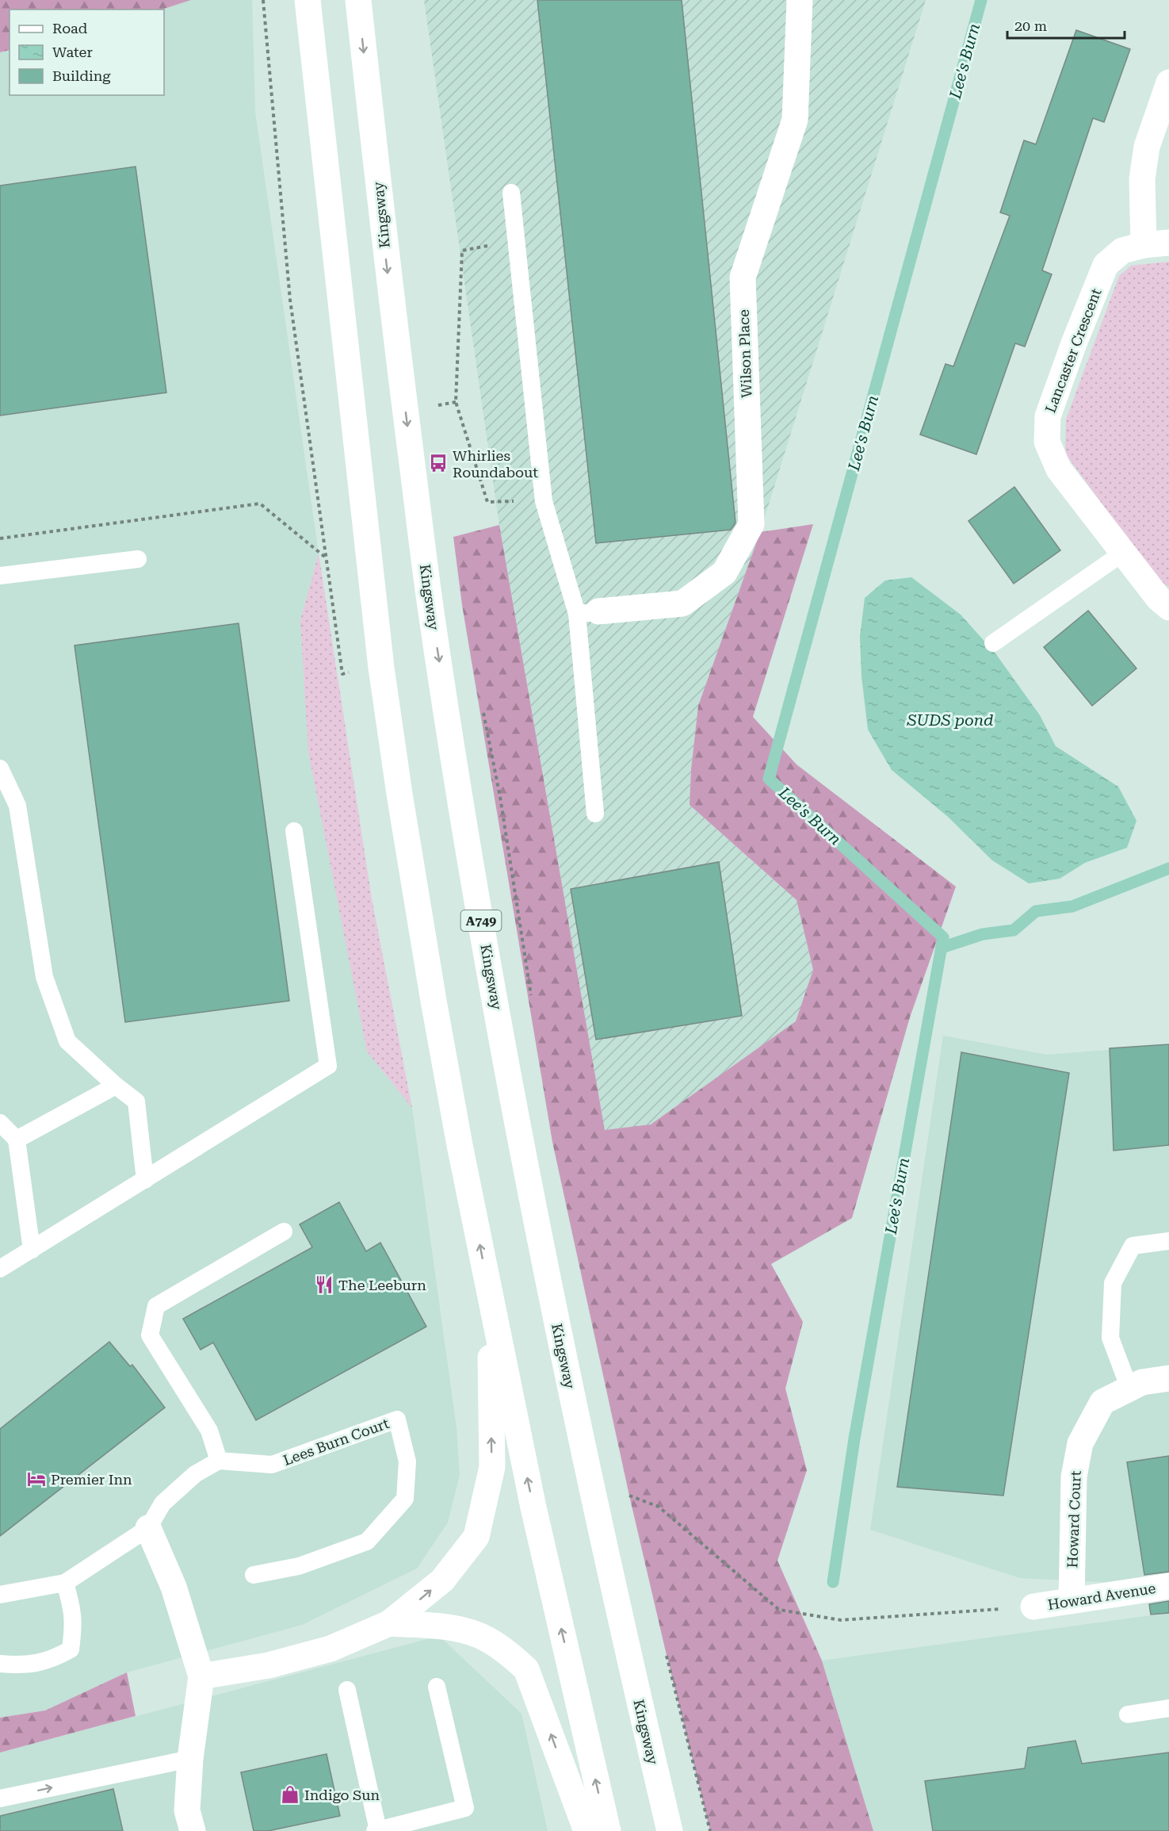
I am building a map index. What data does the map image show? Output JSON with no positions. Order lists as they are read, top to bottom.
{
  "streets": {
    "main road": [
      "Kingsway",
      "Lancaster Crescent",
      "Wilson Place",
      "A749",
      "Howard Court",
      "Howard Avenue"
    ],
    "lane": ["Lees Burn Court"]
  },
  "crossings": [
    ["Howard Court", "Howard Avenue"]
  ],
  "water": ["Lee's Burn", "SUDS pond"],
  "places": {
    "bus stop": ["Whirlies Roundabout"],
    "restaurant": ["The Leeburn"],
    "hotel": ["Premier Inn"],
    "shop": ["Indigo Sun"]
  },
  "legend": ["Road", "Water", "Building"],
  "scale_bar": "20 m"
}
